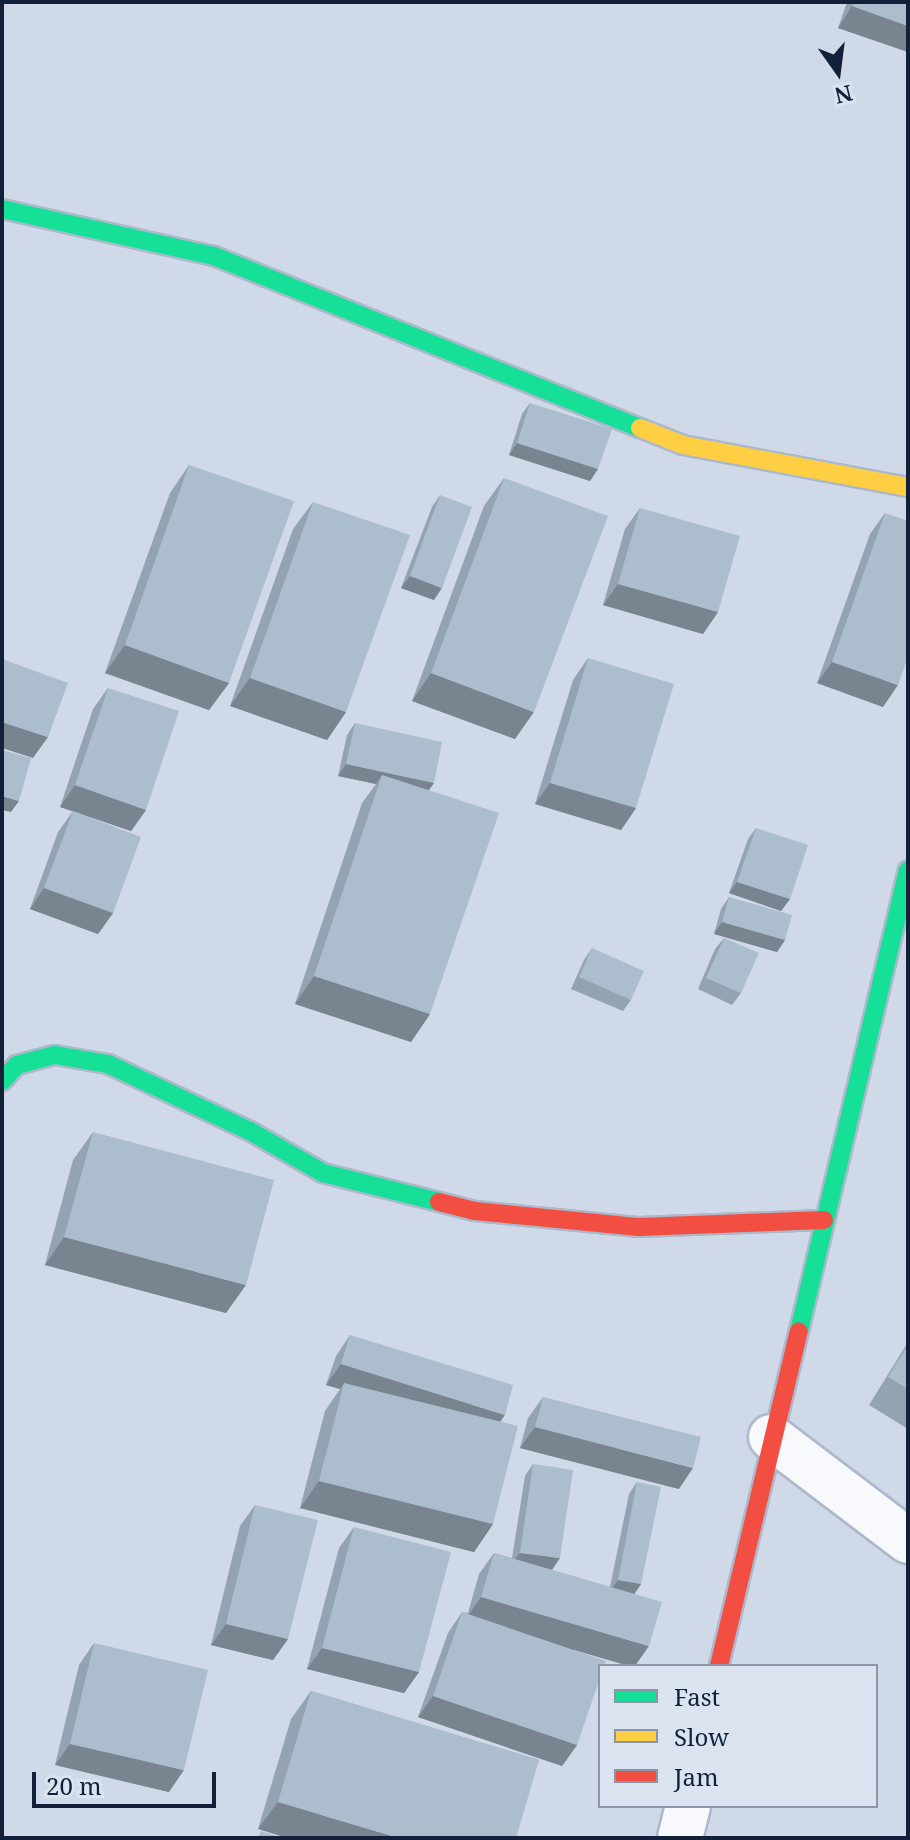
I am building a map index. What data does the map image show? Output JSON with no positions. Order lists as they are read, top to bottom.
{
  "legend": ["Fast", "Slow", "Jam"],
  "scale_bar": "20 m",
  "north": "bottom"
}
